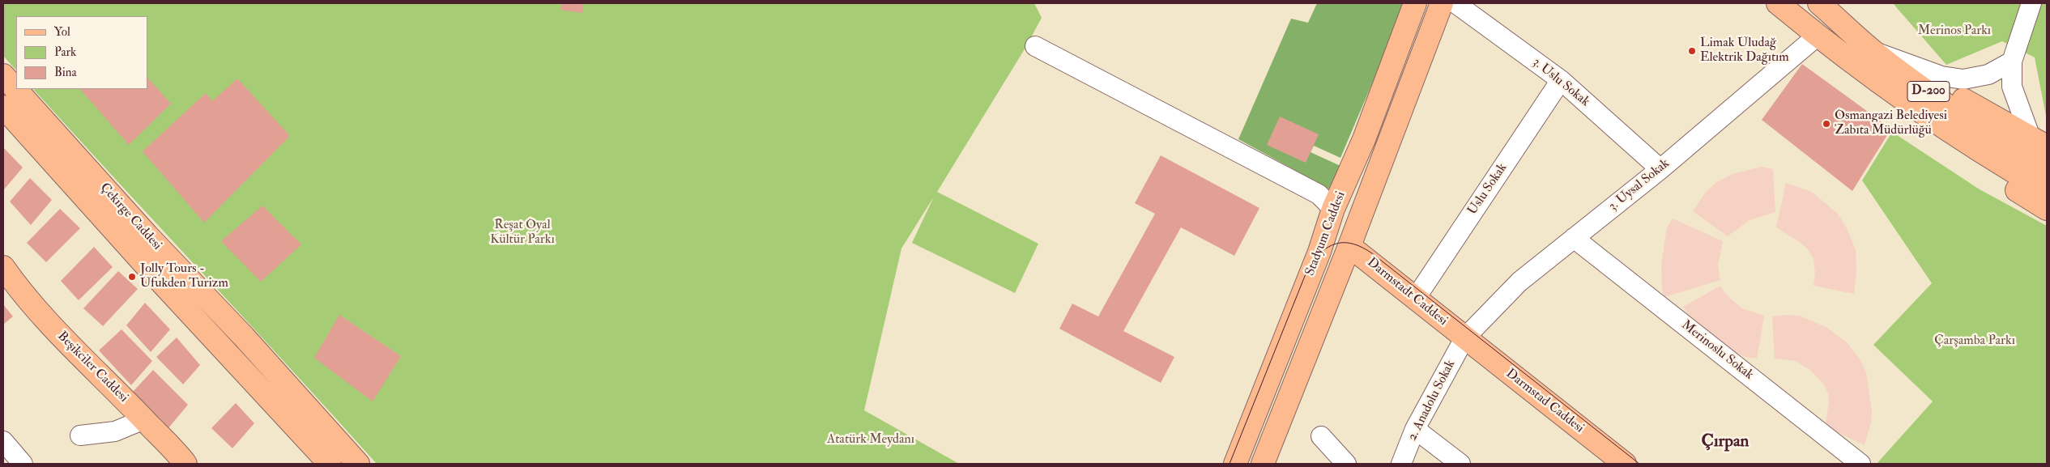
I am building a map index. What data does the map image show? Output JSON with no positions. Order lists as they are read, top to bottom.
{
  "streets": {
    "main road": [
      "D-200",
      "Çekirge Caddesi",
      "Stadyum Caddesi",
      "Darmstadt Caddesi",
      "Beşikciler Caddesi",
      "Darmstad Caddesi"
    ],
    "street": [
      "3. Uslu Sokak",
      "3. Uysal Sokak",
      "Uslu Sokak",
      "Merinoslu Sokak",
      "2. Anadolu Sokak"
    ]
  },
  "crossings": [
    ["3. Uslu Sokak", "3. Uysal Sokak"],
    ["3. Uslu Sokak", "Uslu Sokak"],
    ["D-200", "3. Uysal Sokak"],
    ["3. Uysal Sokak", "Darmstadt Caddesi"],
    ["3. Uysal Sokak", "Merinoslu Sokak"],
    ["3. Uysal Sokak", "2. Anadolu Sokak"],
    ["3. Uysal Sokak", "Darmstad Caddesi"],
    ["Uslu Sokak", "Darmstadt Caddesi"],
    ["Darmstadt Caddesi", "2. Anadolu Sokak"],
    ["Darmstadt Caddesi", "Darmstad Caddesi"],
    ["2. Anadolu Sokak", "Darmstad Caddesi"]
  ],
  "districts": ["Çırpan"],
  "parks": [
    "Merinos Parkı",
    "Reşat Oyal Kültür Parkı",
    "Çarşamba Parkı",
    "Atatürk Meydanı"
  ],
  "places": ["Limak Uludağ Elektrik Dağıtım", "Osmangazi Belediyesi Zabıta Müdürlüğü", "Jolly Tours - Ufukden Turizm"],
  "legend": ["Yol", "Park", "Bina"]
}
